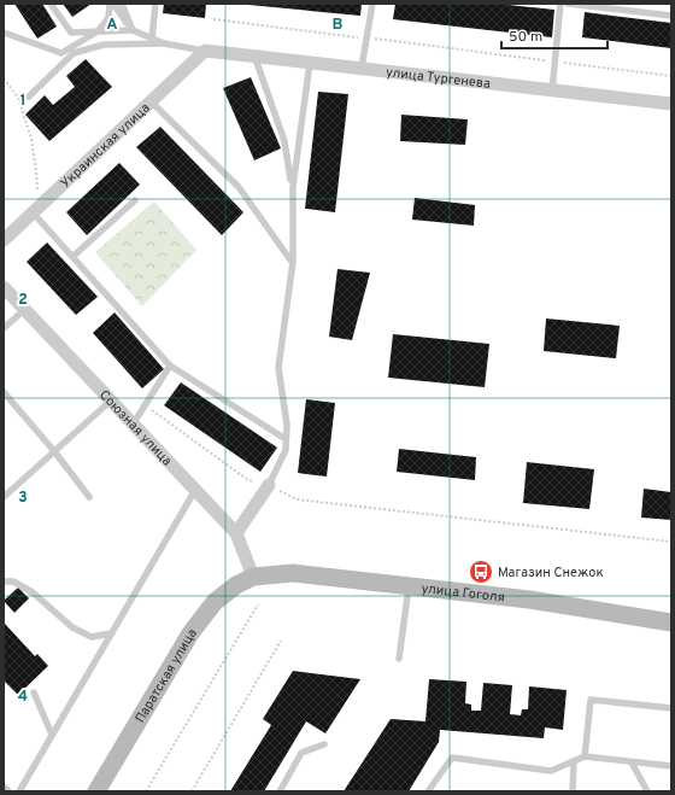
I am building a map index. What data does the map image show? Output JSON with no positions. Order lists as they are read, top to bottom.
{
  "streets": {
    "main road": ["улица Гоголя", "Паратская улица"],
    "street": ["улица Тургенева", "Украинская улица", "Союзная улица"]
  },
  "crossings": [
    ["улица Тургенева", "Украинская улица"],
    ["Союзная улица", "улица Гоголя"],
    ["Союзная улица", "Паратская улица"],
    ["улица Гоголя", "Паратская улица"]
  ],
  "places": {
    "bus stop": ["Магазин Снежок"]
  },
  "scale_bar": "50 m",
  "grid": {
    "columns": ["A", "B"],
    "rows": [
      "1",
      "2",
      "3",
      "4"
    ]
  }
}
